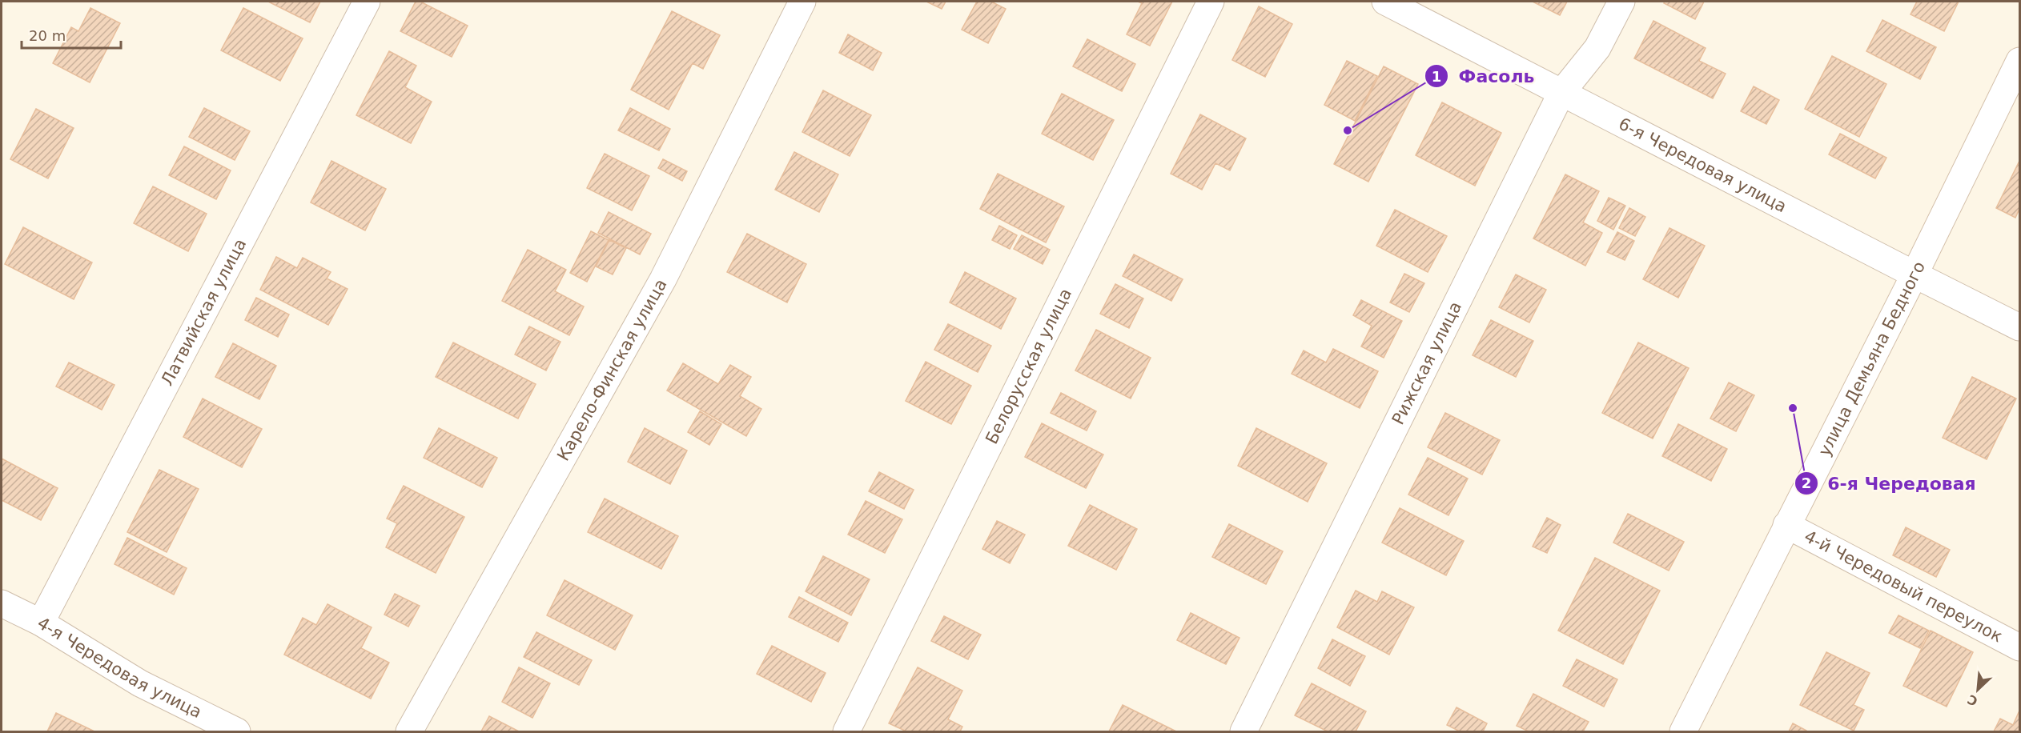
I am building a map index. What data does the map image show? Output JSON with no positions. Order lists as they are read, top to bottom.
{
  "streets": {
    "street": [
      "6-я Чередовая улица",
      "Латвийская улица",
      "улица Демьяна Бедного",
      "Рижская улица",
      "Белорусская улица",
      "Карело-Финская улица",
      "4-й Чередовый переулок",
      "4-я Чередовая улица"
    ]
  },
  "crossings": [
    ["6-я Чередовая улица", "улица Демьяна Бедного"],
    ["6-я Чередовая улица", "Рижская улица"],
    ["Латвийская улица", "4-я Чередовая улица"],
    ["улица Демьяна Бедного", "4-й Чередовый переулок"]
  ],
  "places": ["Фасоль", "6-я Чередовая"],
  "scale_bar": "20 m",
  "north": "bottom left"
}
